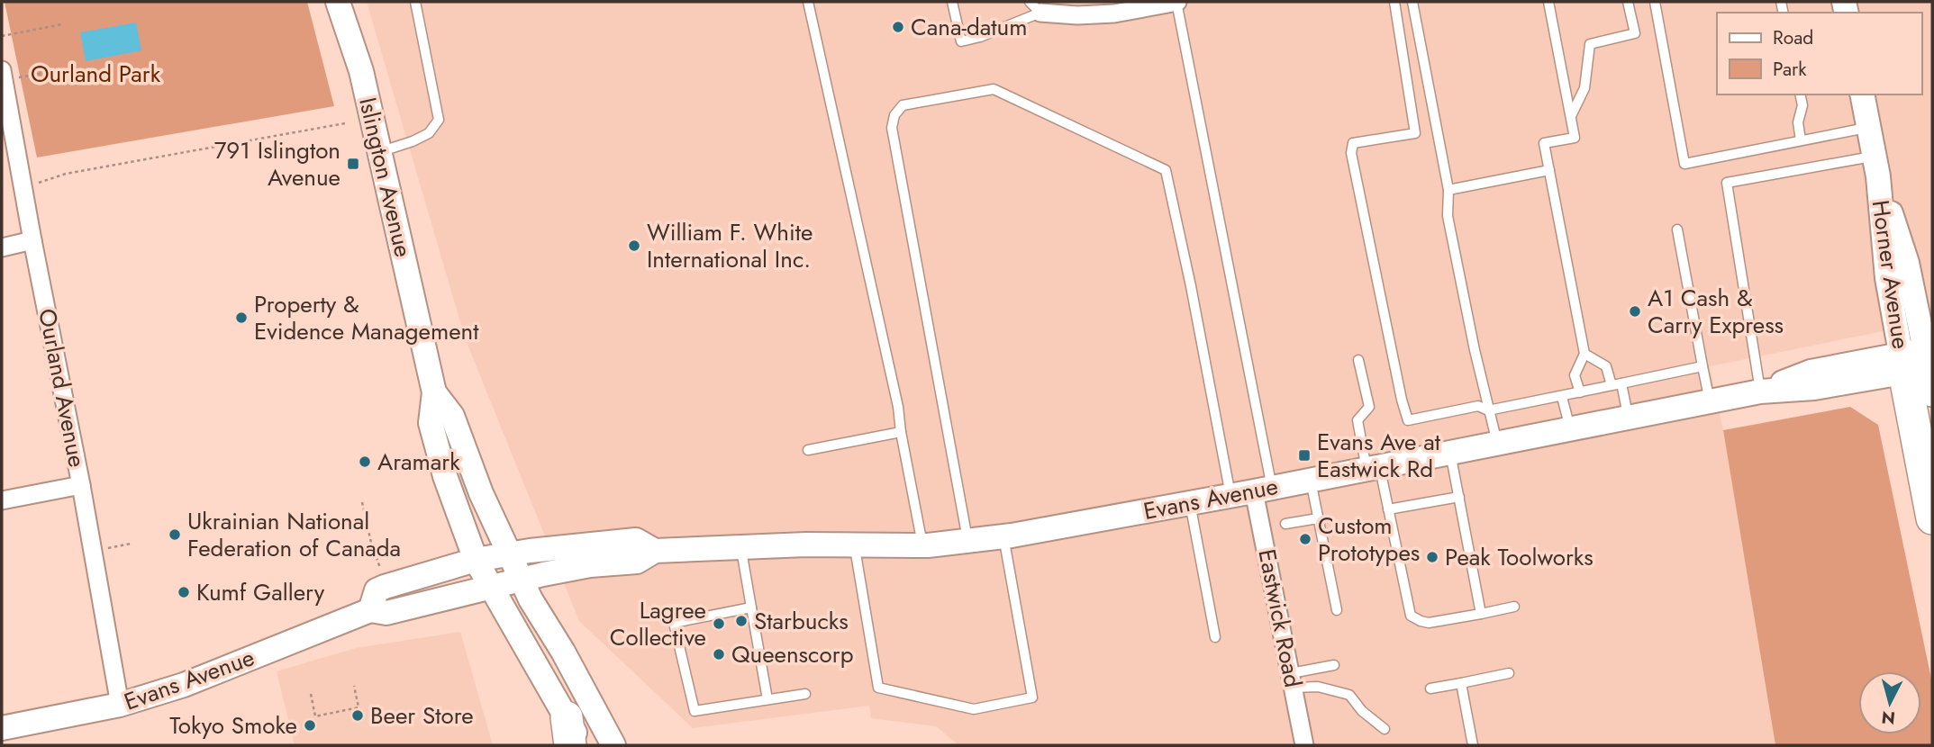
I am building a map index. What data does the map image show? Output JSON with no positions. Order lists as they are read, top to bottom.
{
  "streets": {
    "main road": ["Islington Avenue", "Horner Avenue", "Evans Avenue"],
    "street": ["Ourland Avenue", "Eastwick Road"]
  },
  "crossings": [
    ["Islington Avenue", "Evans Avenue"],
    ["Horner Avenue", "Evans Avenue"],
    ["Ourland Avenue", "Evans Avenue"],
    ["Evans Avenue", "Eastwick Road"]
  ],
  "parks": ["Ourland Park"],
  "places": {
    "other": [
      "Cana-datum",
      "William F. White International Inc.",
      "A1 Cash & Carry Express",
      "Property & Evidence Management",
      "Aramark",
      "Ukrainian National Federation of Canada",
      "Custom Prototypes",
      "Peak Toolworks",
      "Kumf Gallery",
      "Starbucks",
      "Lagree Collective",
      "Queenscorp",
      "Beer Store",
      "Tokyo Smoke"
    ],
    "transit": ["791 Islington Avenue", "Evans Ave at Eastwick Rd"]
  },
  "legend": ["Road", "Park"],
  "north": "bottom"
}
